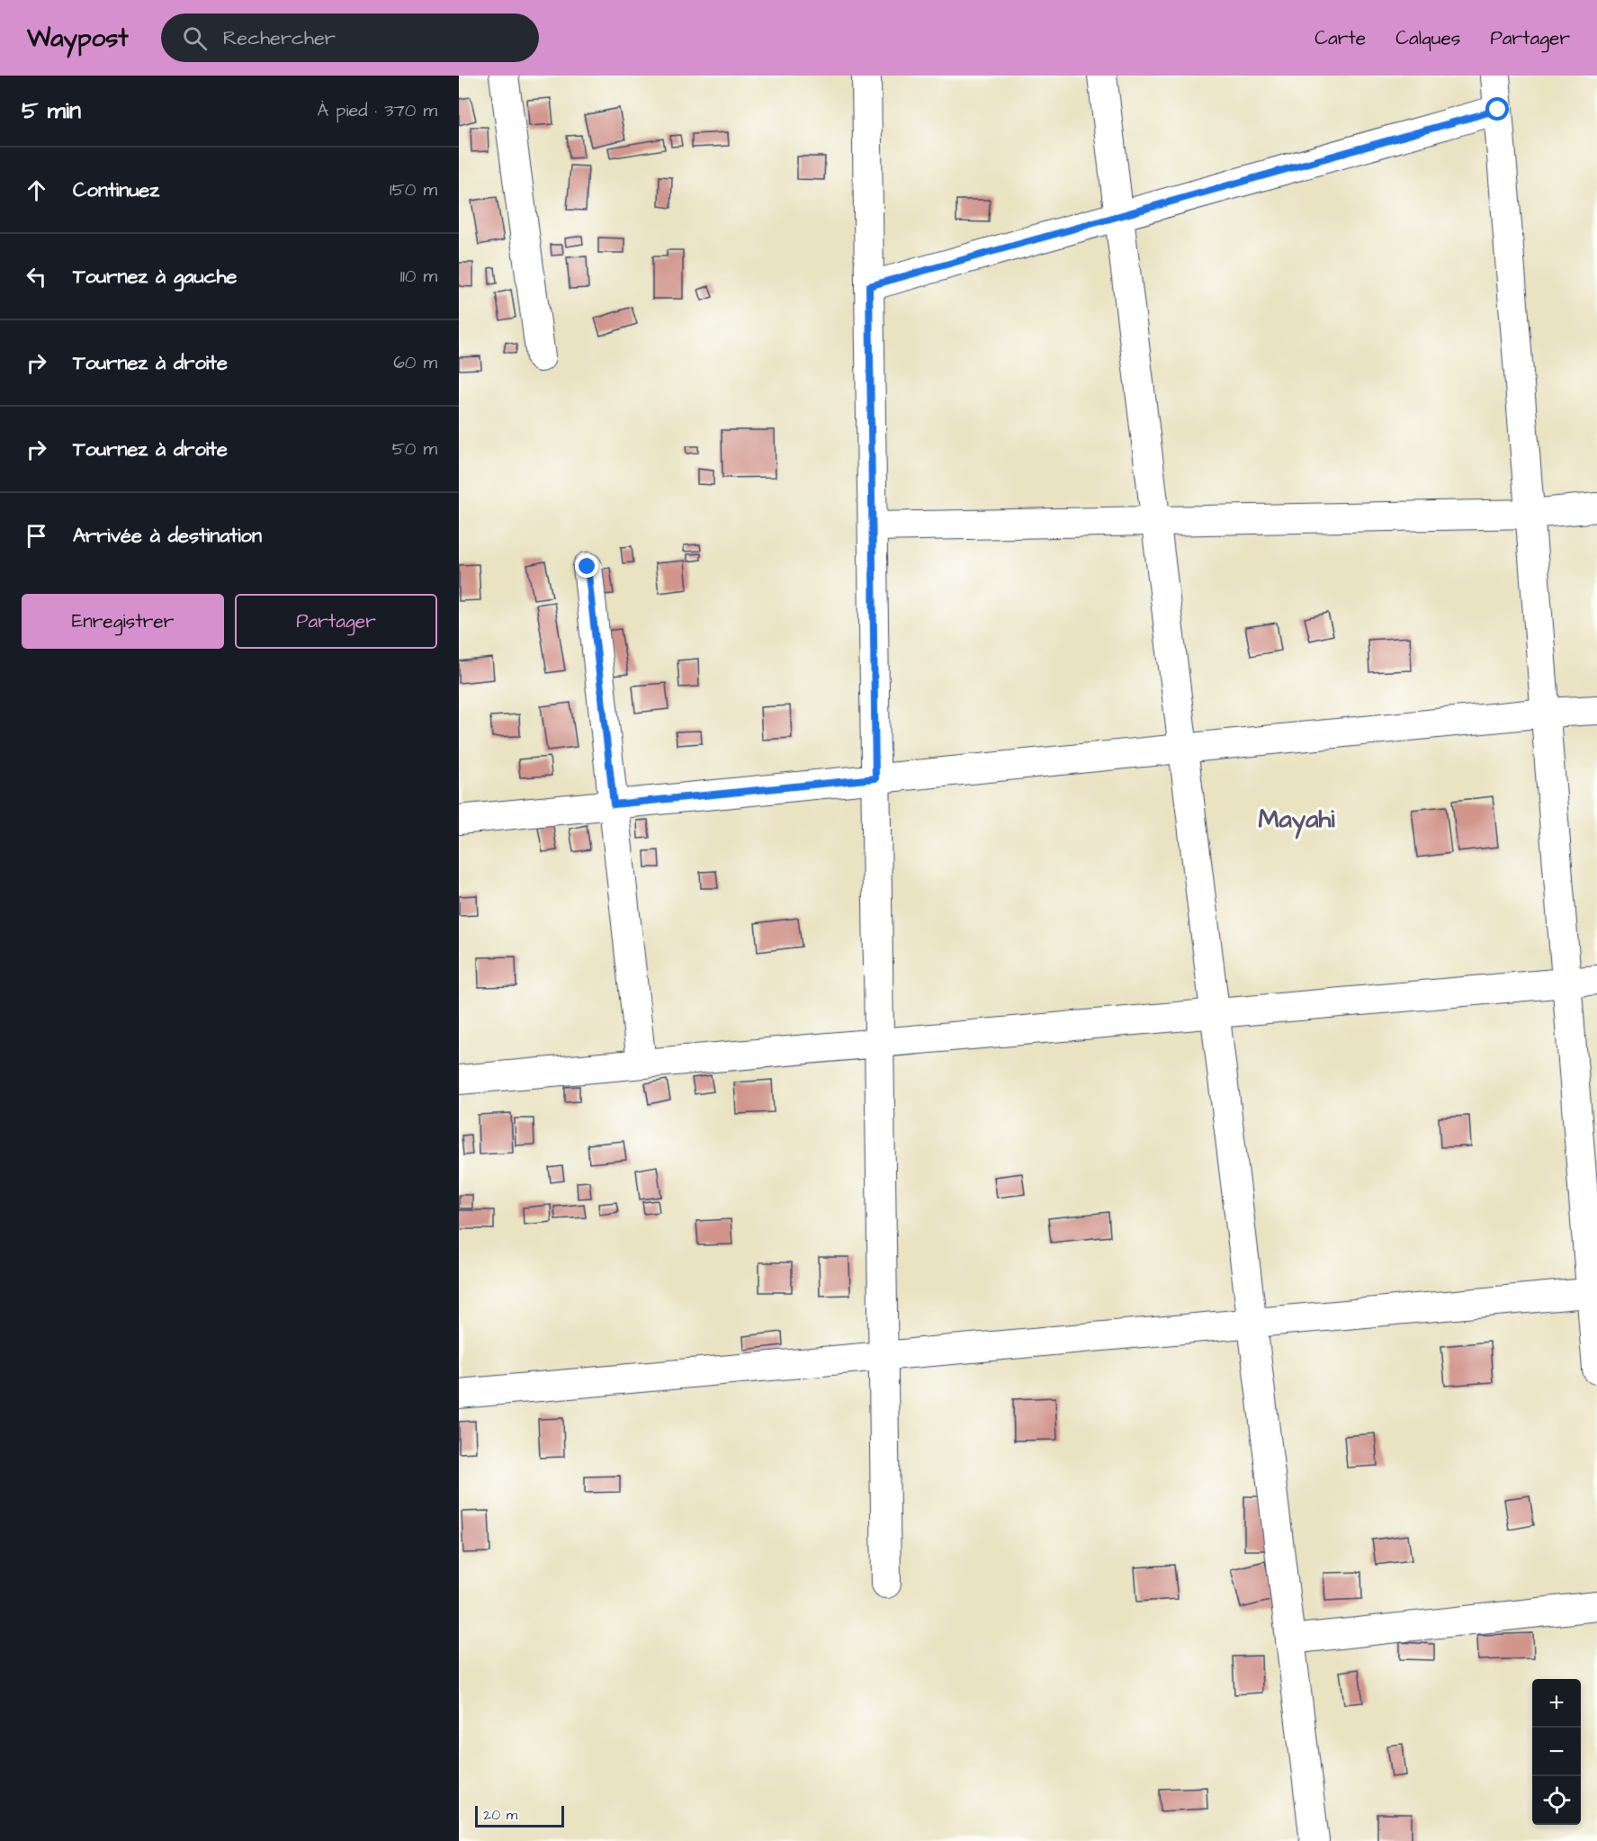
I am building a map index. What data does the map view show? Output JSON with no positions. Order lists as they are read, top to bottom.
{
  "districts": ["Mayahi"],
  "scale_bar": "20 m",
  "page": {
    "header": "Waypost",
    "search": "Rechercher",
    "nav": ["Carte", "Calques", "Partager"],
    "heading": ["5 min", "À pied · 370 m"],
    "list": [
      ["Continuez", "150 m"],
      ["Tournez à gauche", "110 m"],
      ["Tournez à droite", "60 m"],
      ["Tournez à droite", "50 m"],
      "Arrivée à destination"
    ],
    "buttons": ["Enregistrer", "Partager"],
    "map_buttons": ["+", "−"],
    "scale": "20 m"
  }
}
